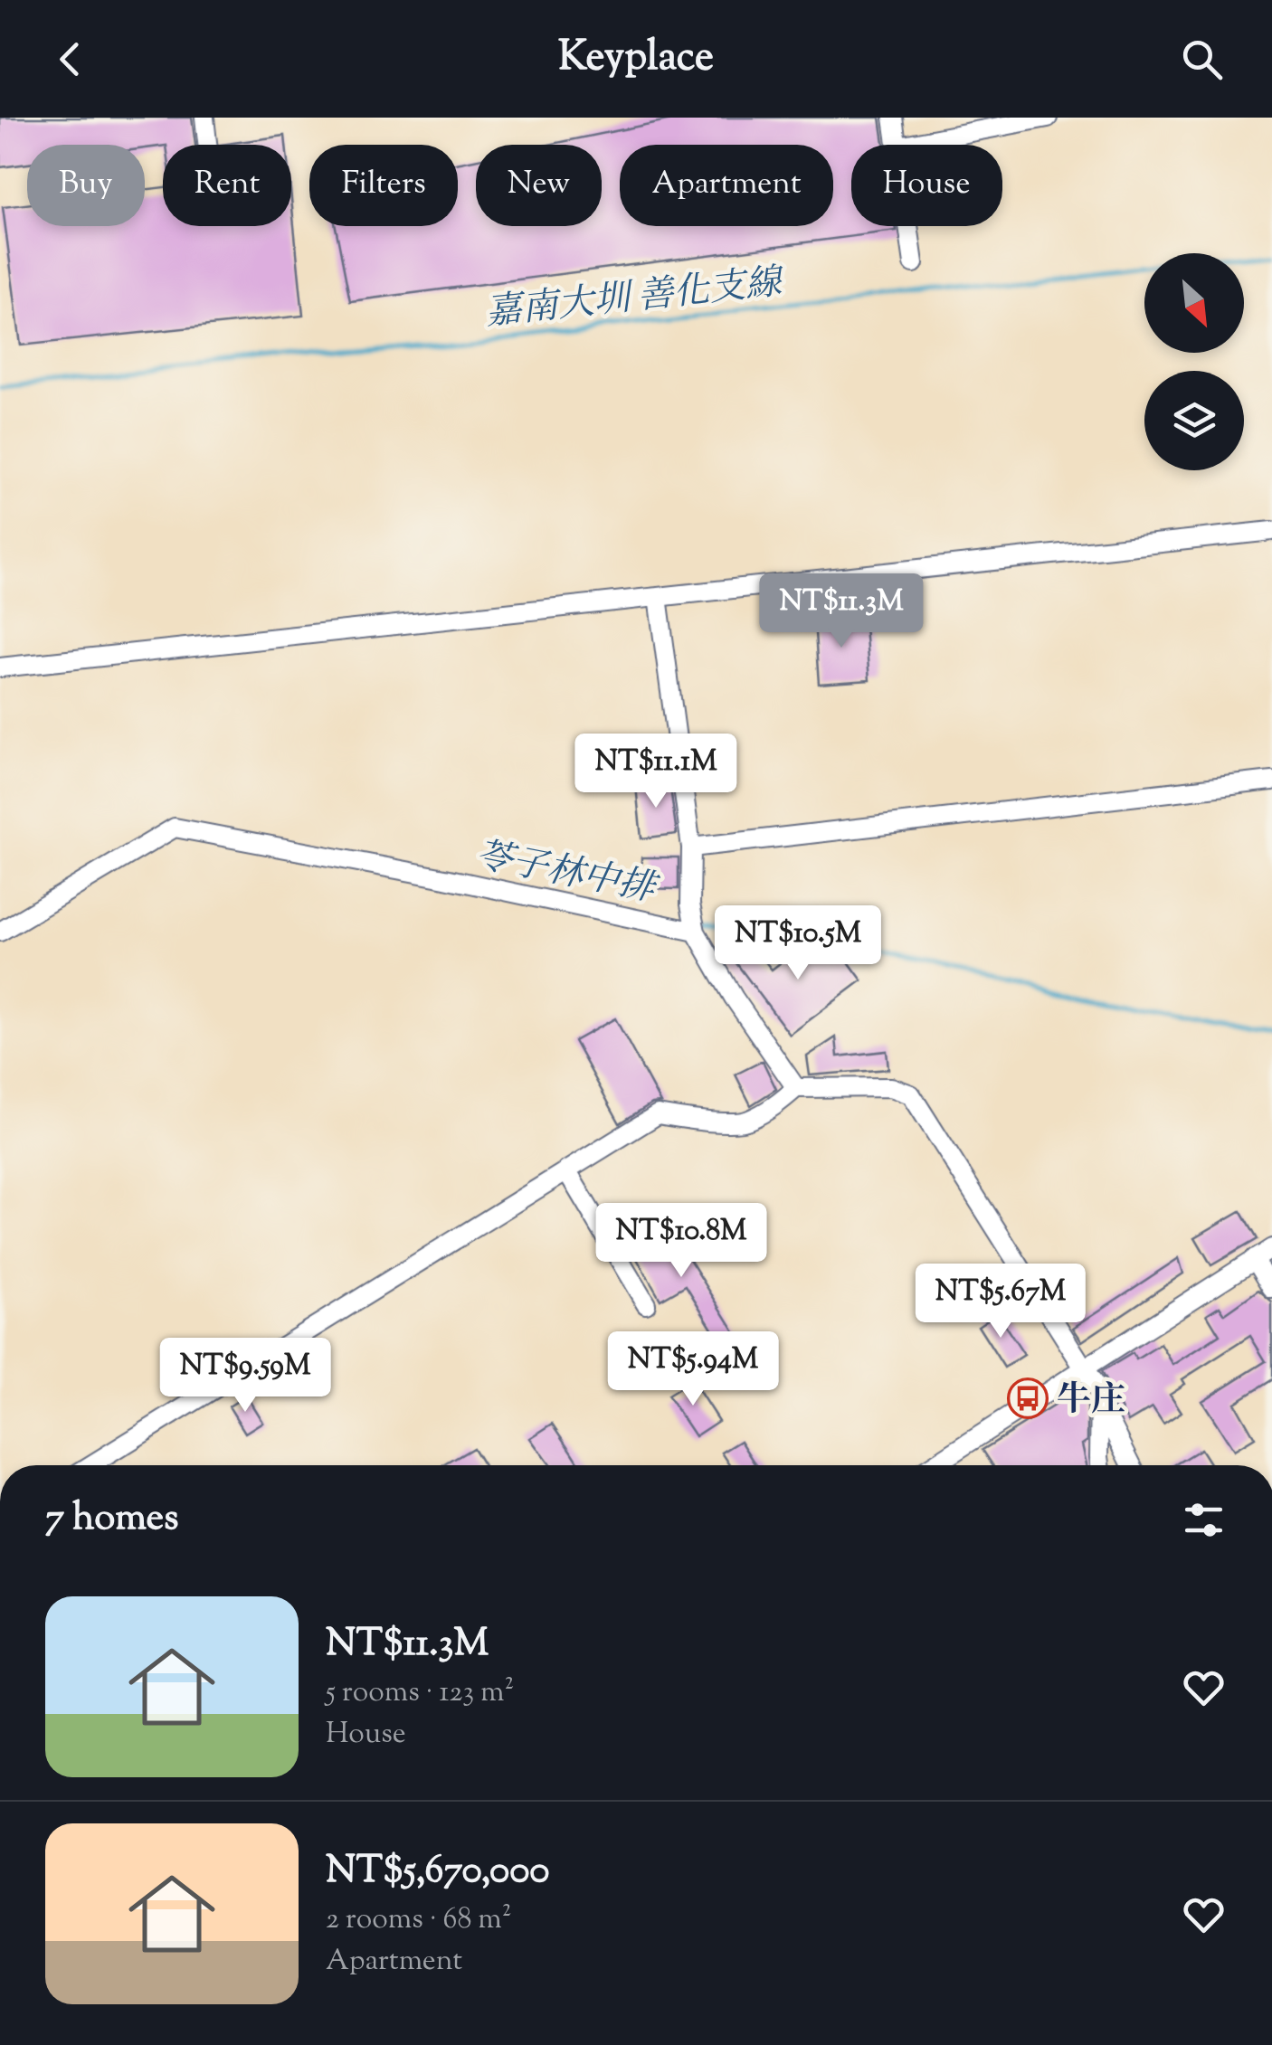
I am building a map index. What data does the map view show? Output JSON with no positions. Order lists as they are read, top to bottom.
{
  "water": ["嘉南大圳 善化支線", "苓子林中排"],
  "places": {
    "bus stop": ["牛庄"]
  },
  "north": "bottom right",
  "page": {
    "header": "Keyplace",
    "chip": [
      "Buy",
      "Rent",
      "Filters",
      "New",
      "Apartment",
      "House"
    ],
    "price": [
      "NT$11.3M",
      "NT$11.1M",
      "NT$10.5M",
      "NT$10.8M",
      "NT$5.67M",
      "NT$5.94M",
      "NT$9.59M"
    ],
    "heading": "7 homes",
    "list": [
      {
        "name": "NT$11.3M",
        "note": "5 rooms · 123 m² · House"
      },
      {
        "name": "NT$5,670,000",
        "note": "2 rooms · 68 m² · Apartment"
      }
    ]
  }
}
